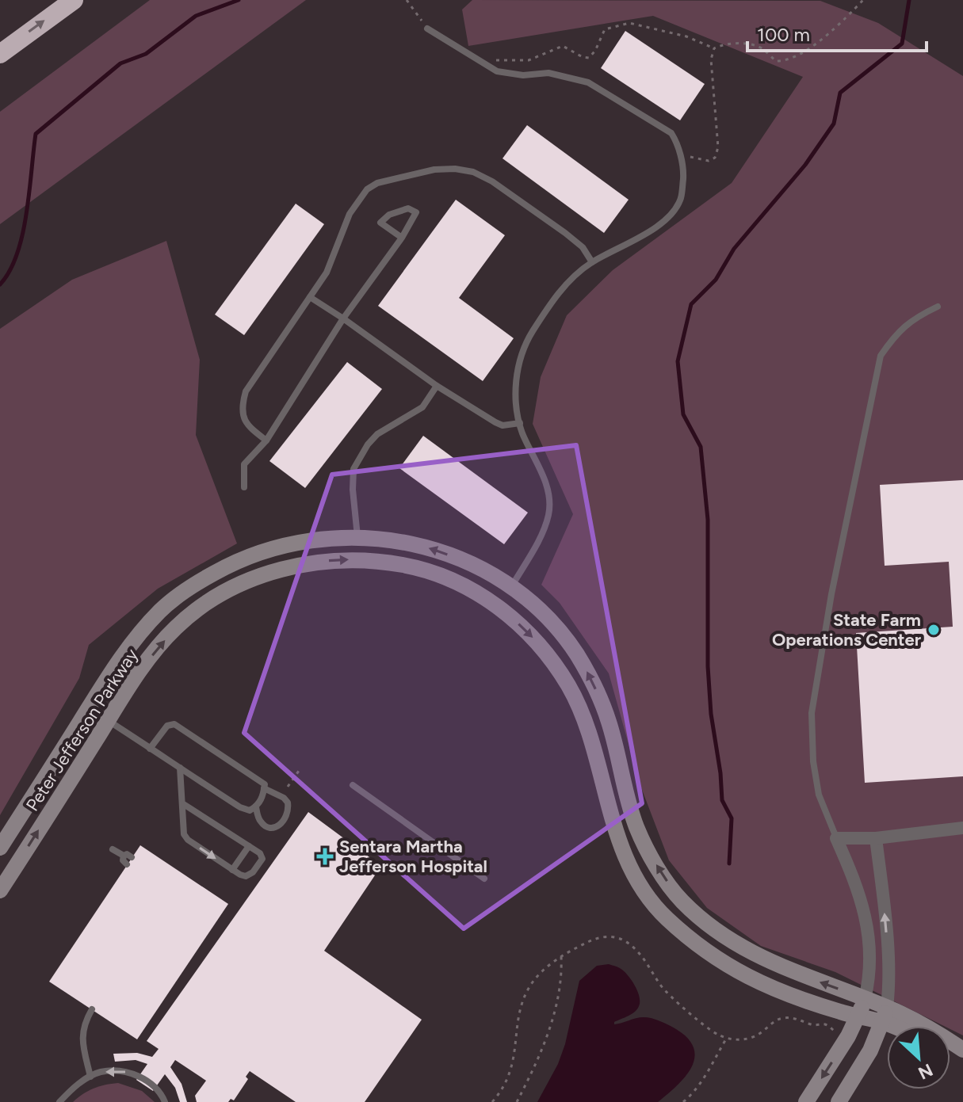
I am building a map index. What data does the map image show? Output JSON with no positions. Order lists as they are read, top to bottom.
{
  "streets": {
    "street": ["Peter Jefferson Parkway"]
  },
  "places": {
    "other": ["State Farm Operations Center"],
    "health": ["Sentara Martha Jefferson Hospital"]
  },
  "scale_bar": "100 m",
  "north": "bottom right"
}
